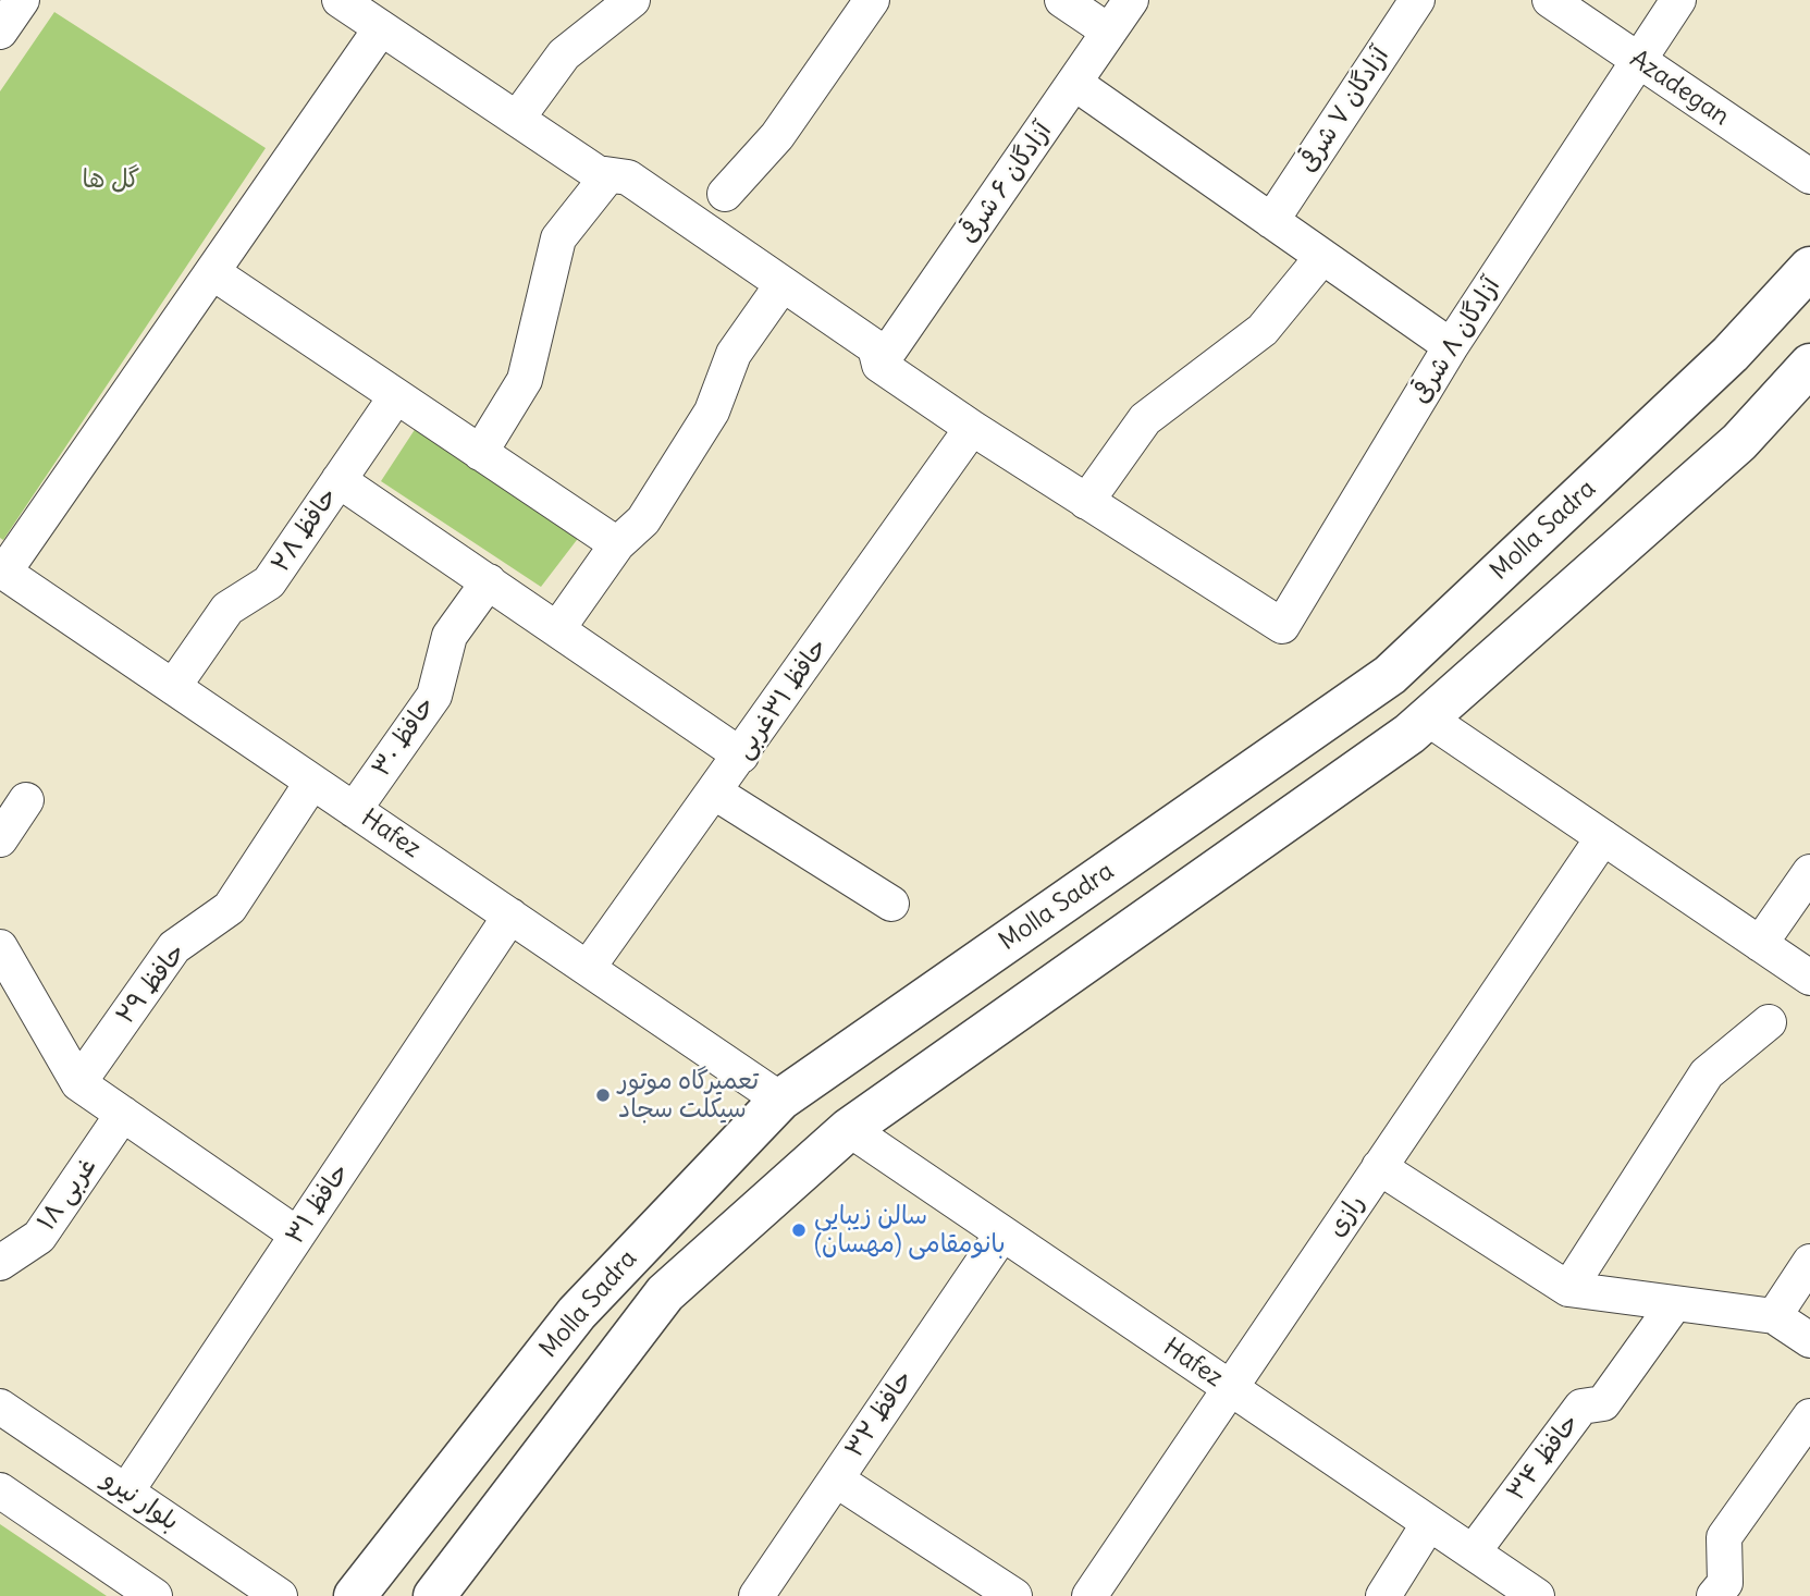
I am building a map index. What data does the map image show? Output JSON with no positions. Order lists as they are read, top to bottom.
{
  "streets": {
    "main road": ["Molla Sadra"],
    "street": [
      "Azadegan",
      "آزادگان ۷ شرقی",
      "آزادگان ۶ شرقی",
      "آزادگان ۸ شرقی",
      "حافظ ۲۸",
      "حافظ ۳۱غربی",
      "حافظ ۳۰",
      "Hafez",
      "حافظ ۲۹",
      "۱۸ غربی",
      "حافظ ۳۱",
      "رازی",
      "حافظ ۳۲",
      "حافظ ۳۴",
      "بلوار نیرو"
    ]
  },
  "crossings": [
    ["Azadegan", "آزادگان ۸ شرقی"],
    ["حافظ ۲۸", "Hafez"],
    ["Molla Sadra", "Hafez"],
    ["حافظ ۳۱غربی", "Hafez"],
    ["حافظ ۳۰", "Hafez"],
    ["Hafez", "حافظ ۲۹"],
    ["Hafez", "حافظ ۳۱"],
    ["Hafez", "رازی"],
    ["Hafez", "حافظ ۳۲"],
    ["Hafez", "حافظ ۳۴"],
    ["حافظ ۳۱", "بلوار نیرو"]
  ],
  "parks": ["گل ها"],
  "places": ["تعمیرگاه موتور سیکلت سجاد", "سالن زیبایی بانومقامی (مهسان)"]
}
